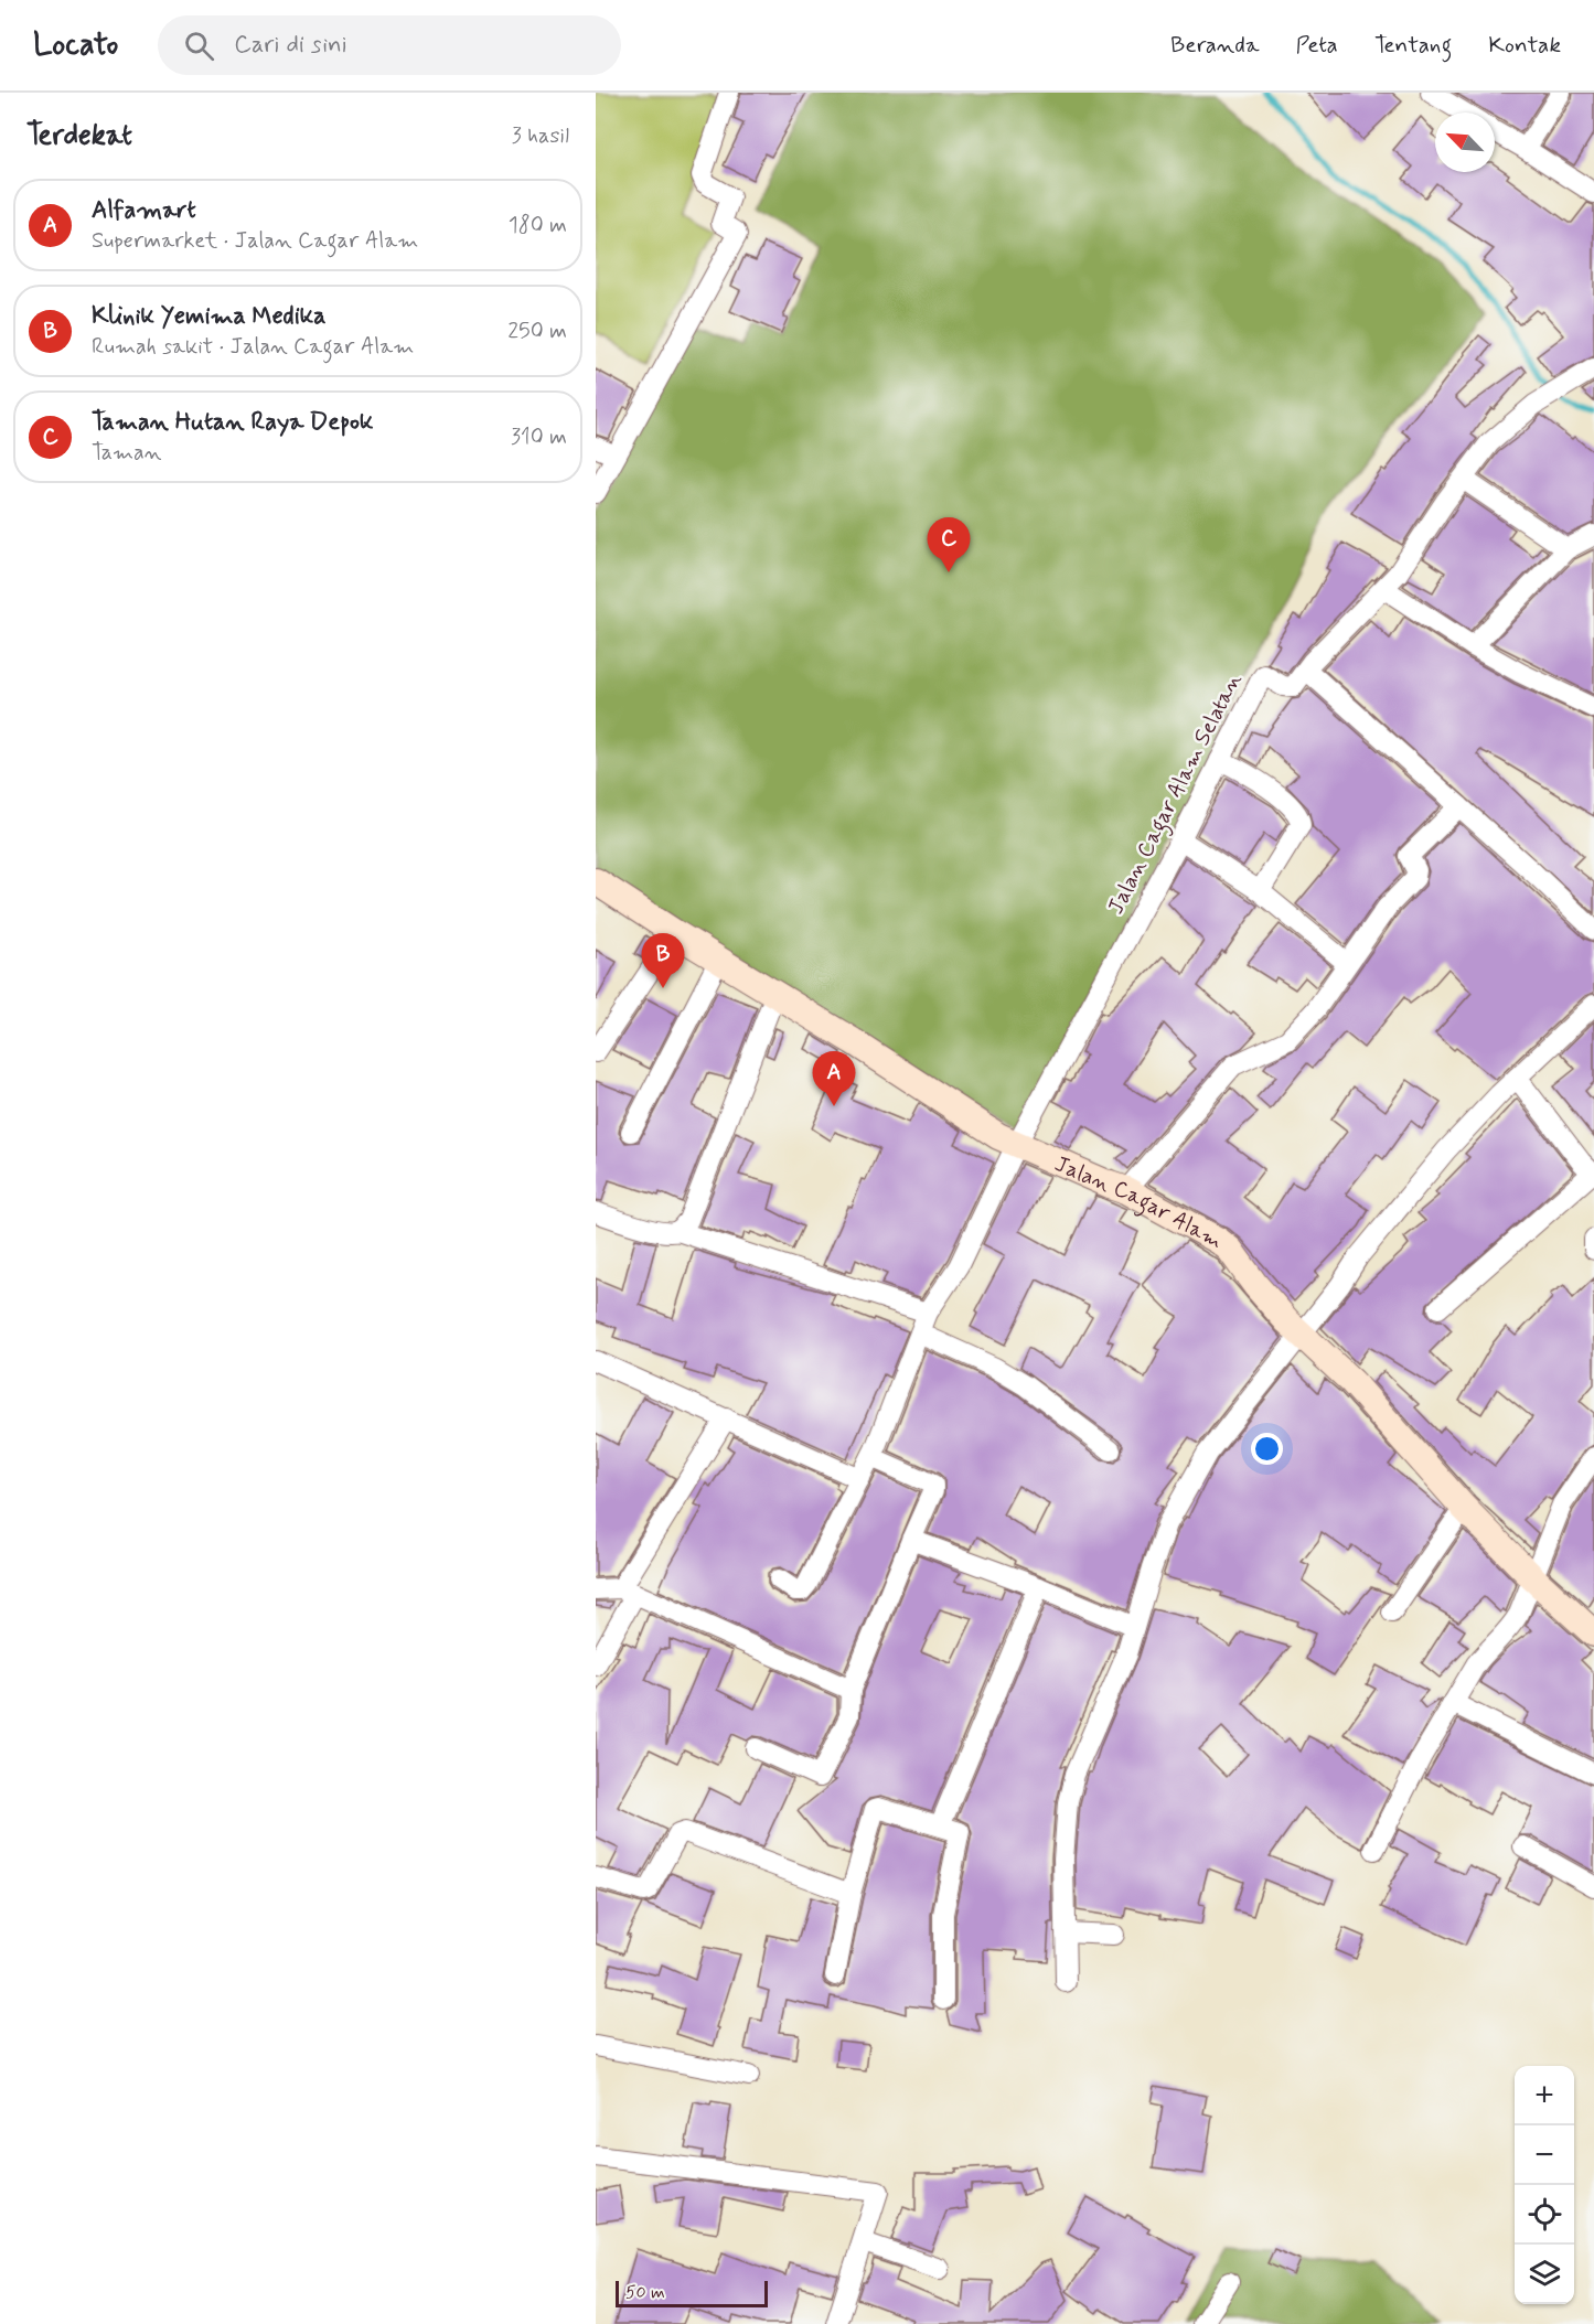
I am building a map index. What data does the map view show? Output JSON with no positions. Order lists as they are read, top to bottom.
{
  "streets": {
    "street": ["Jalan Cagar Alam Selatan", "Jalan Cagar Alam"]
  },
  "crossings": [
    ["Jalan Cagar Alam Selatan", "Jalan Cagar Alam"]
  ],
  "scale_bar": "50 m",
  "north": "top left",
  "page": {
    "header": "Locato",
    "search": "Cari di sini",
    "nav": [
      "Beranda",
      "Peta",
      "Tentang",
      "Kontak"
    ],
    "heading": ["Terdekat", "3 hasil"],
    "list": [
      {
        "mark": "A",
        "name": "Alfamart",
        "note": "Supermarket · Jalan Cagar Alam",
        "value": "180 m"
      },
      {
        "mark": "B",
        "name": "Klinik Yemima Medika",
        "note": "Rumah sakit · Jalan Cagar Alam",
        "value": "250 m"
      },
      {
        "mark": "C",
        "name": "Taman Hutan Raya Depok",
        "note": "Taman",
        "value": "310 m"
      }
    ],
    "pins": ["C", "B", "A"],
    "map_buttons": ["+", "−"],
    "scale": "50 m"
  }
}
